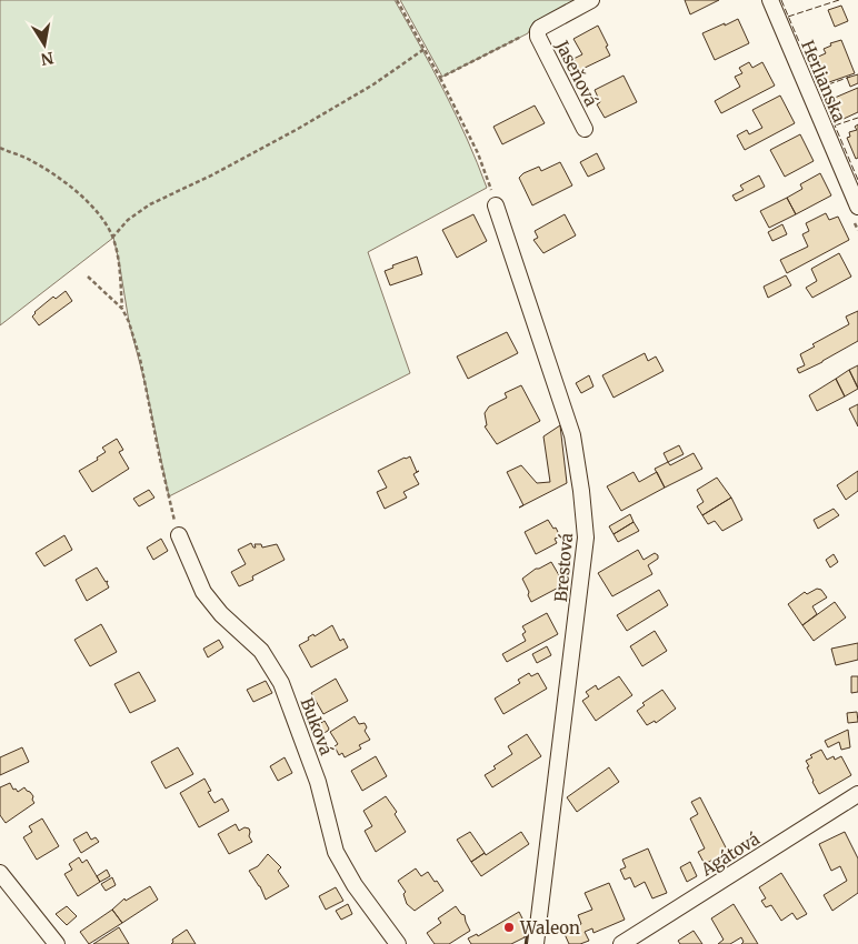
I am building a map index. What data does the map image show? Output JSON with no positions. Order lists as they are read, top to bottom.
{
  "streets": {
    "street": [
      "Jaseňová",
      "Herlianska",
      "Brestová",
      "Buková",
      "Agátová"
    ]
  },
  "places": ["Waleon"],
  "north": "bottom"
}
